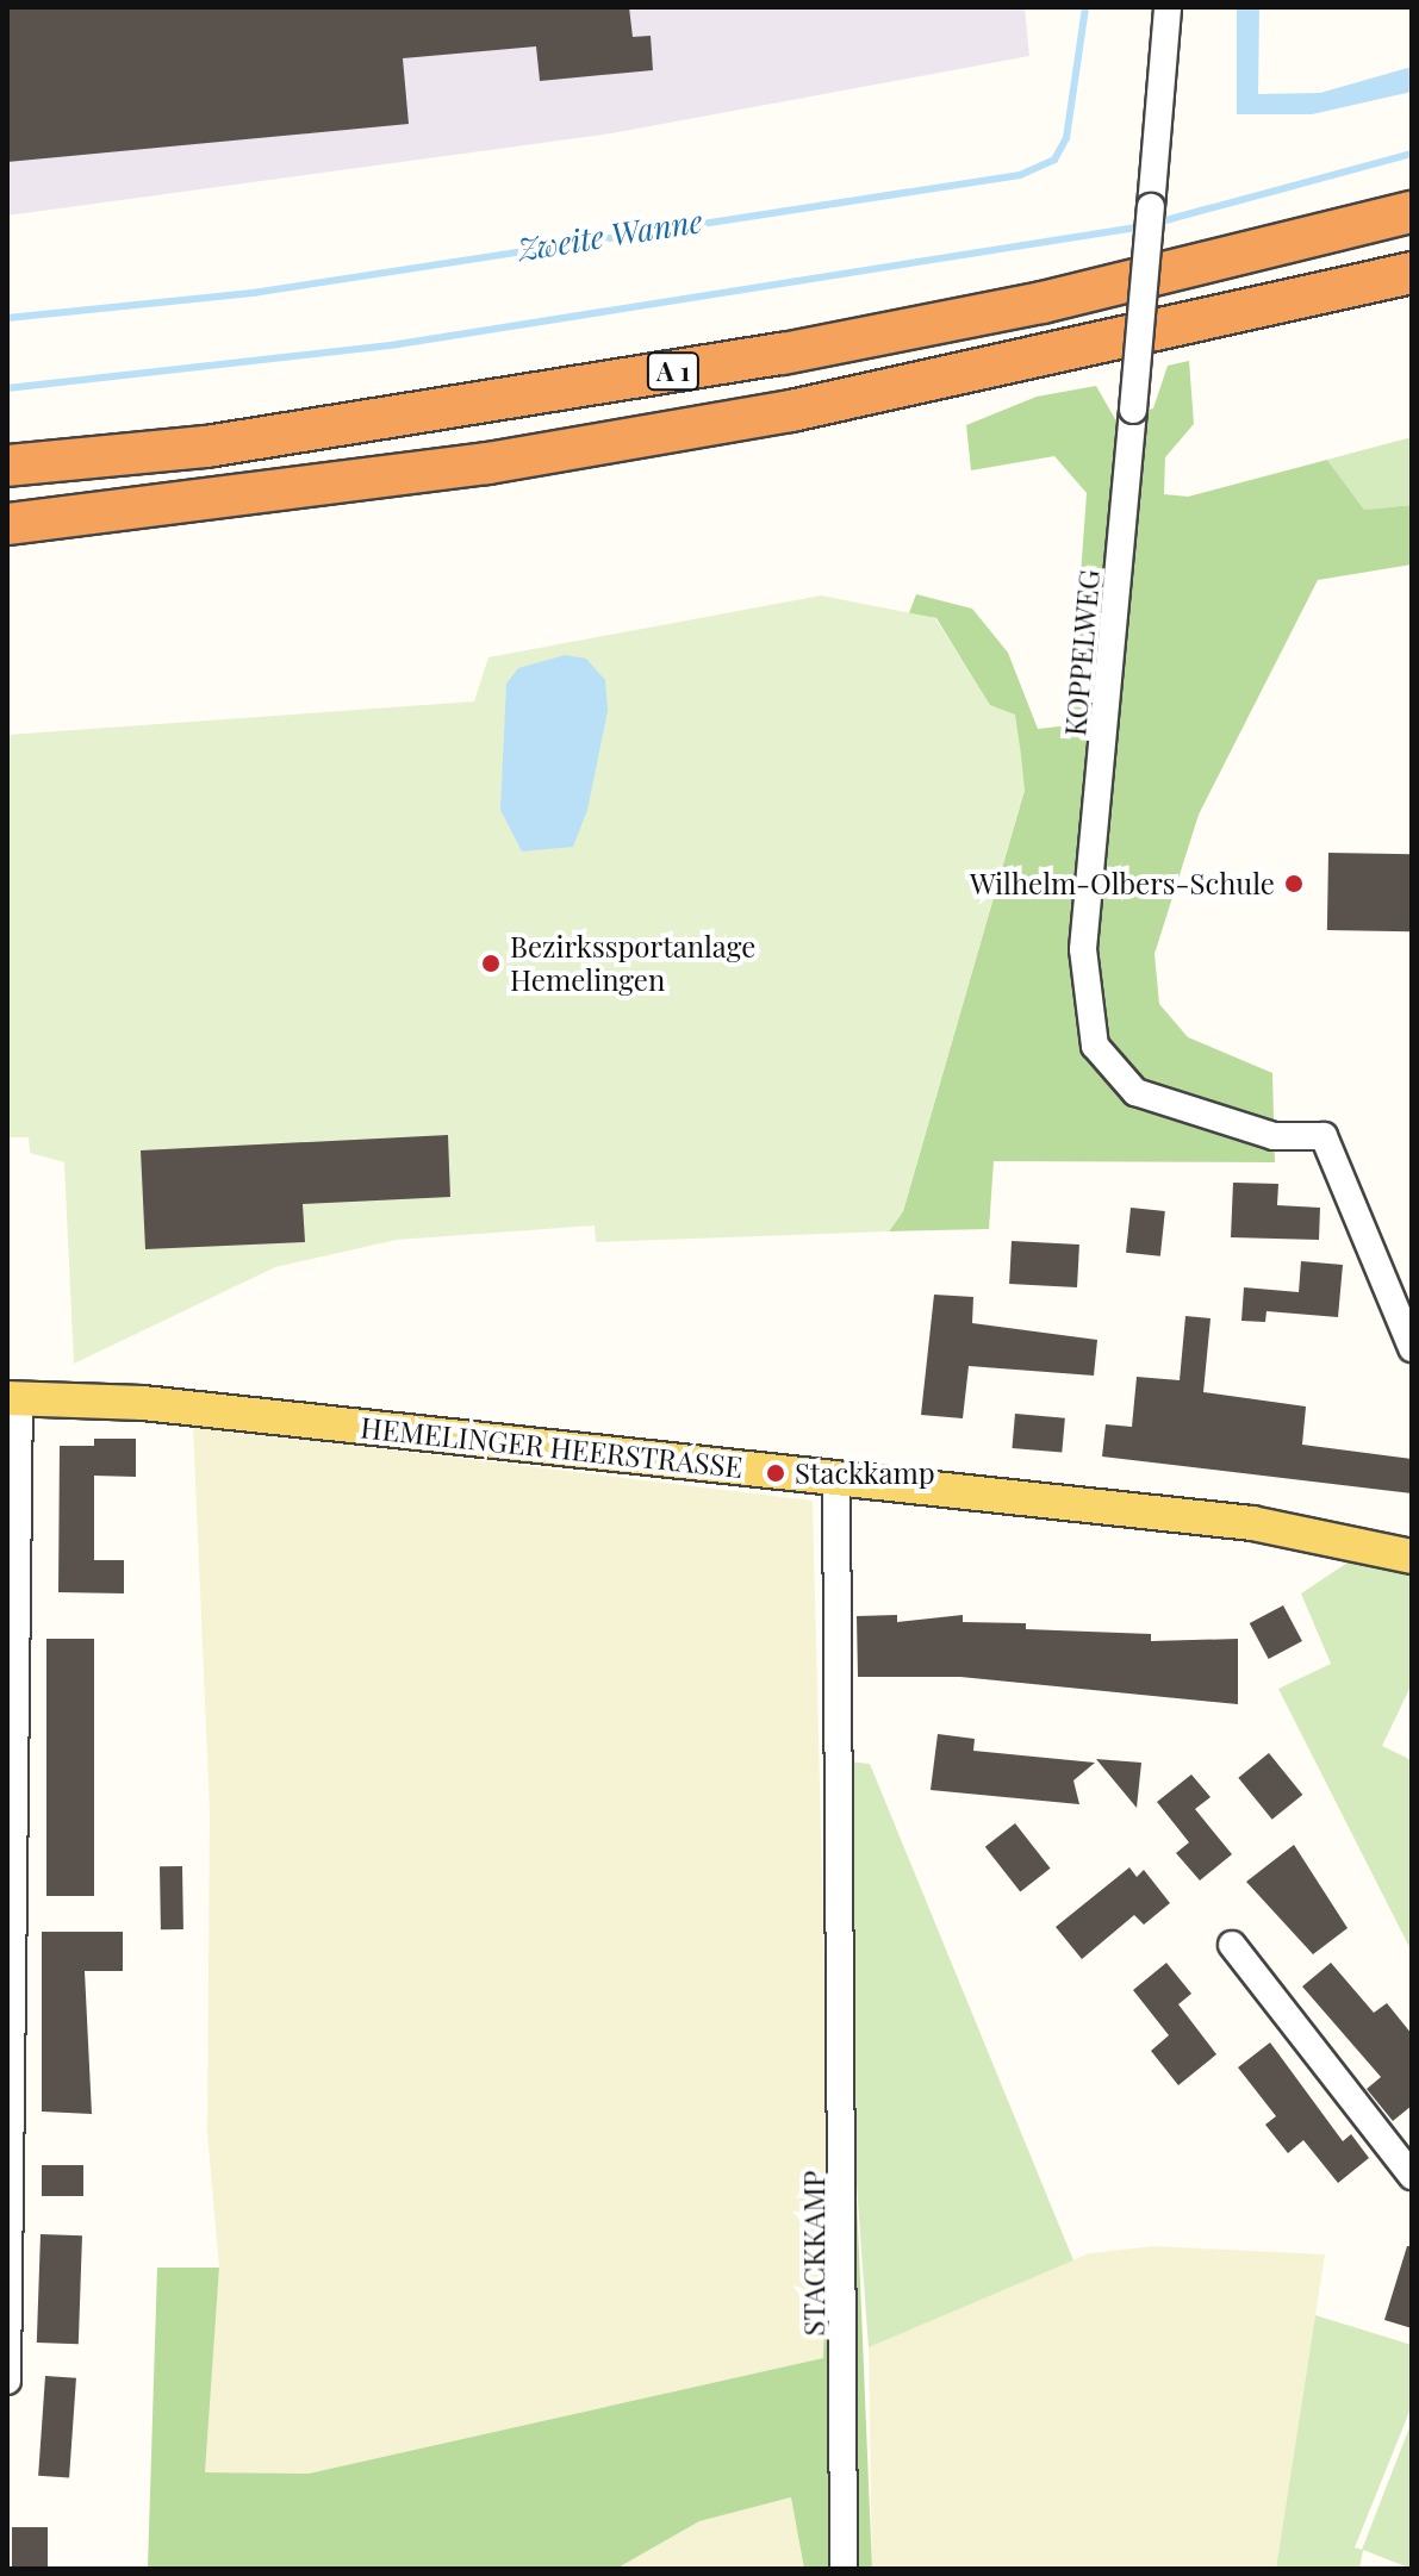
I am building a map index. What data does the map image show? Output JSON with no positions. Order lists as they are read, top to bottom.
{
  "streets": {
    "highway": ["A 1"],
    "main road": ["HEMELINGER HEERSTRASSE"],
    "street": ["KOPPELWEG", "STACKKAMP"]
  },
  "crossings": [
    ["HEMELINGER HEERSTRASSE", "STACKKAMP"]
  ],
  "water": ["Zweite Wanne"],
  "places": ["Wilhelm-Olbers-Schule", "Bezirkssportanlage Hemelingen", "Stackkamp"]
}
